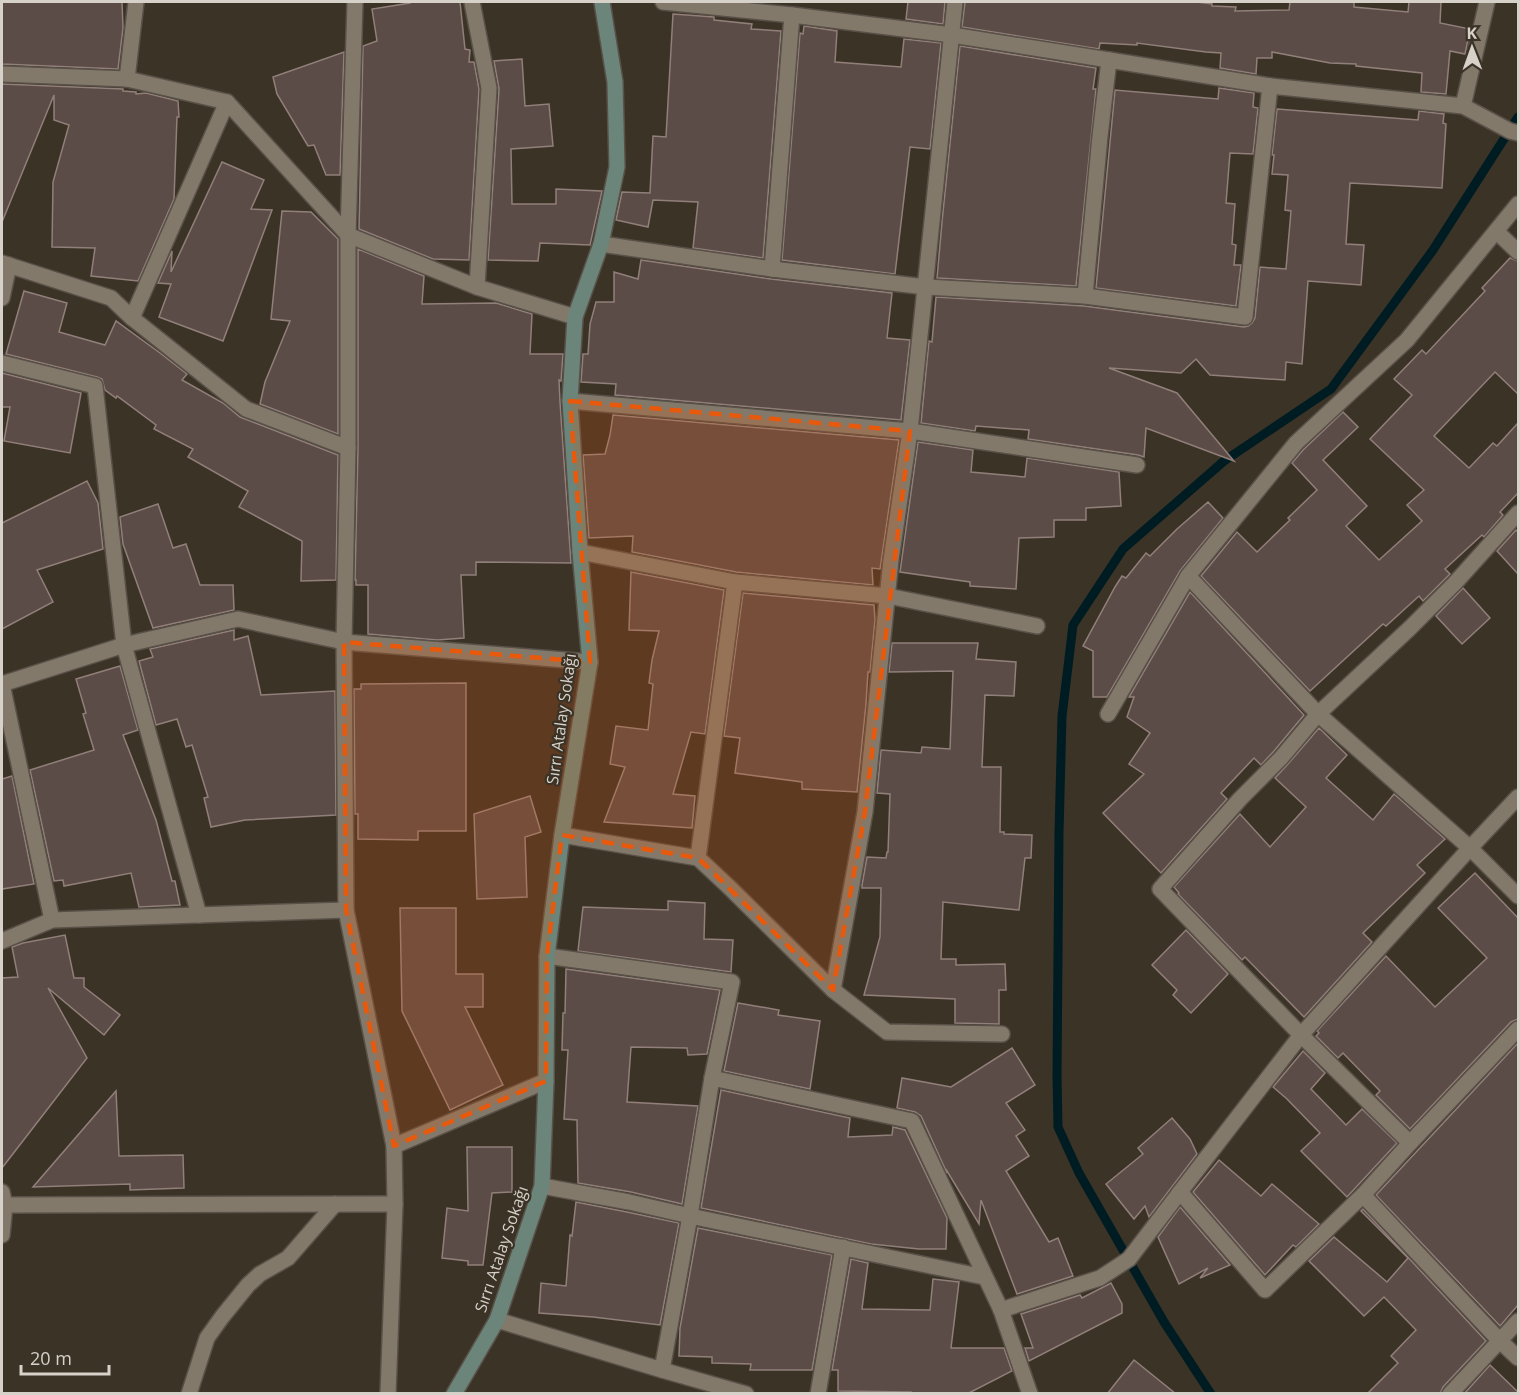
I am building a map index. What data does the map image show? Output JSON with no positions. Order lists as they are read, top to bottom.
{
  "streets": {
    "main road": ["Sırrı Atalay Sokağı"]
  },
  "scale_bar": "20 m",
  "north": "top"
}
